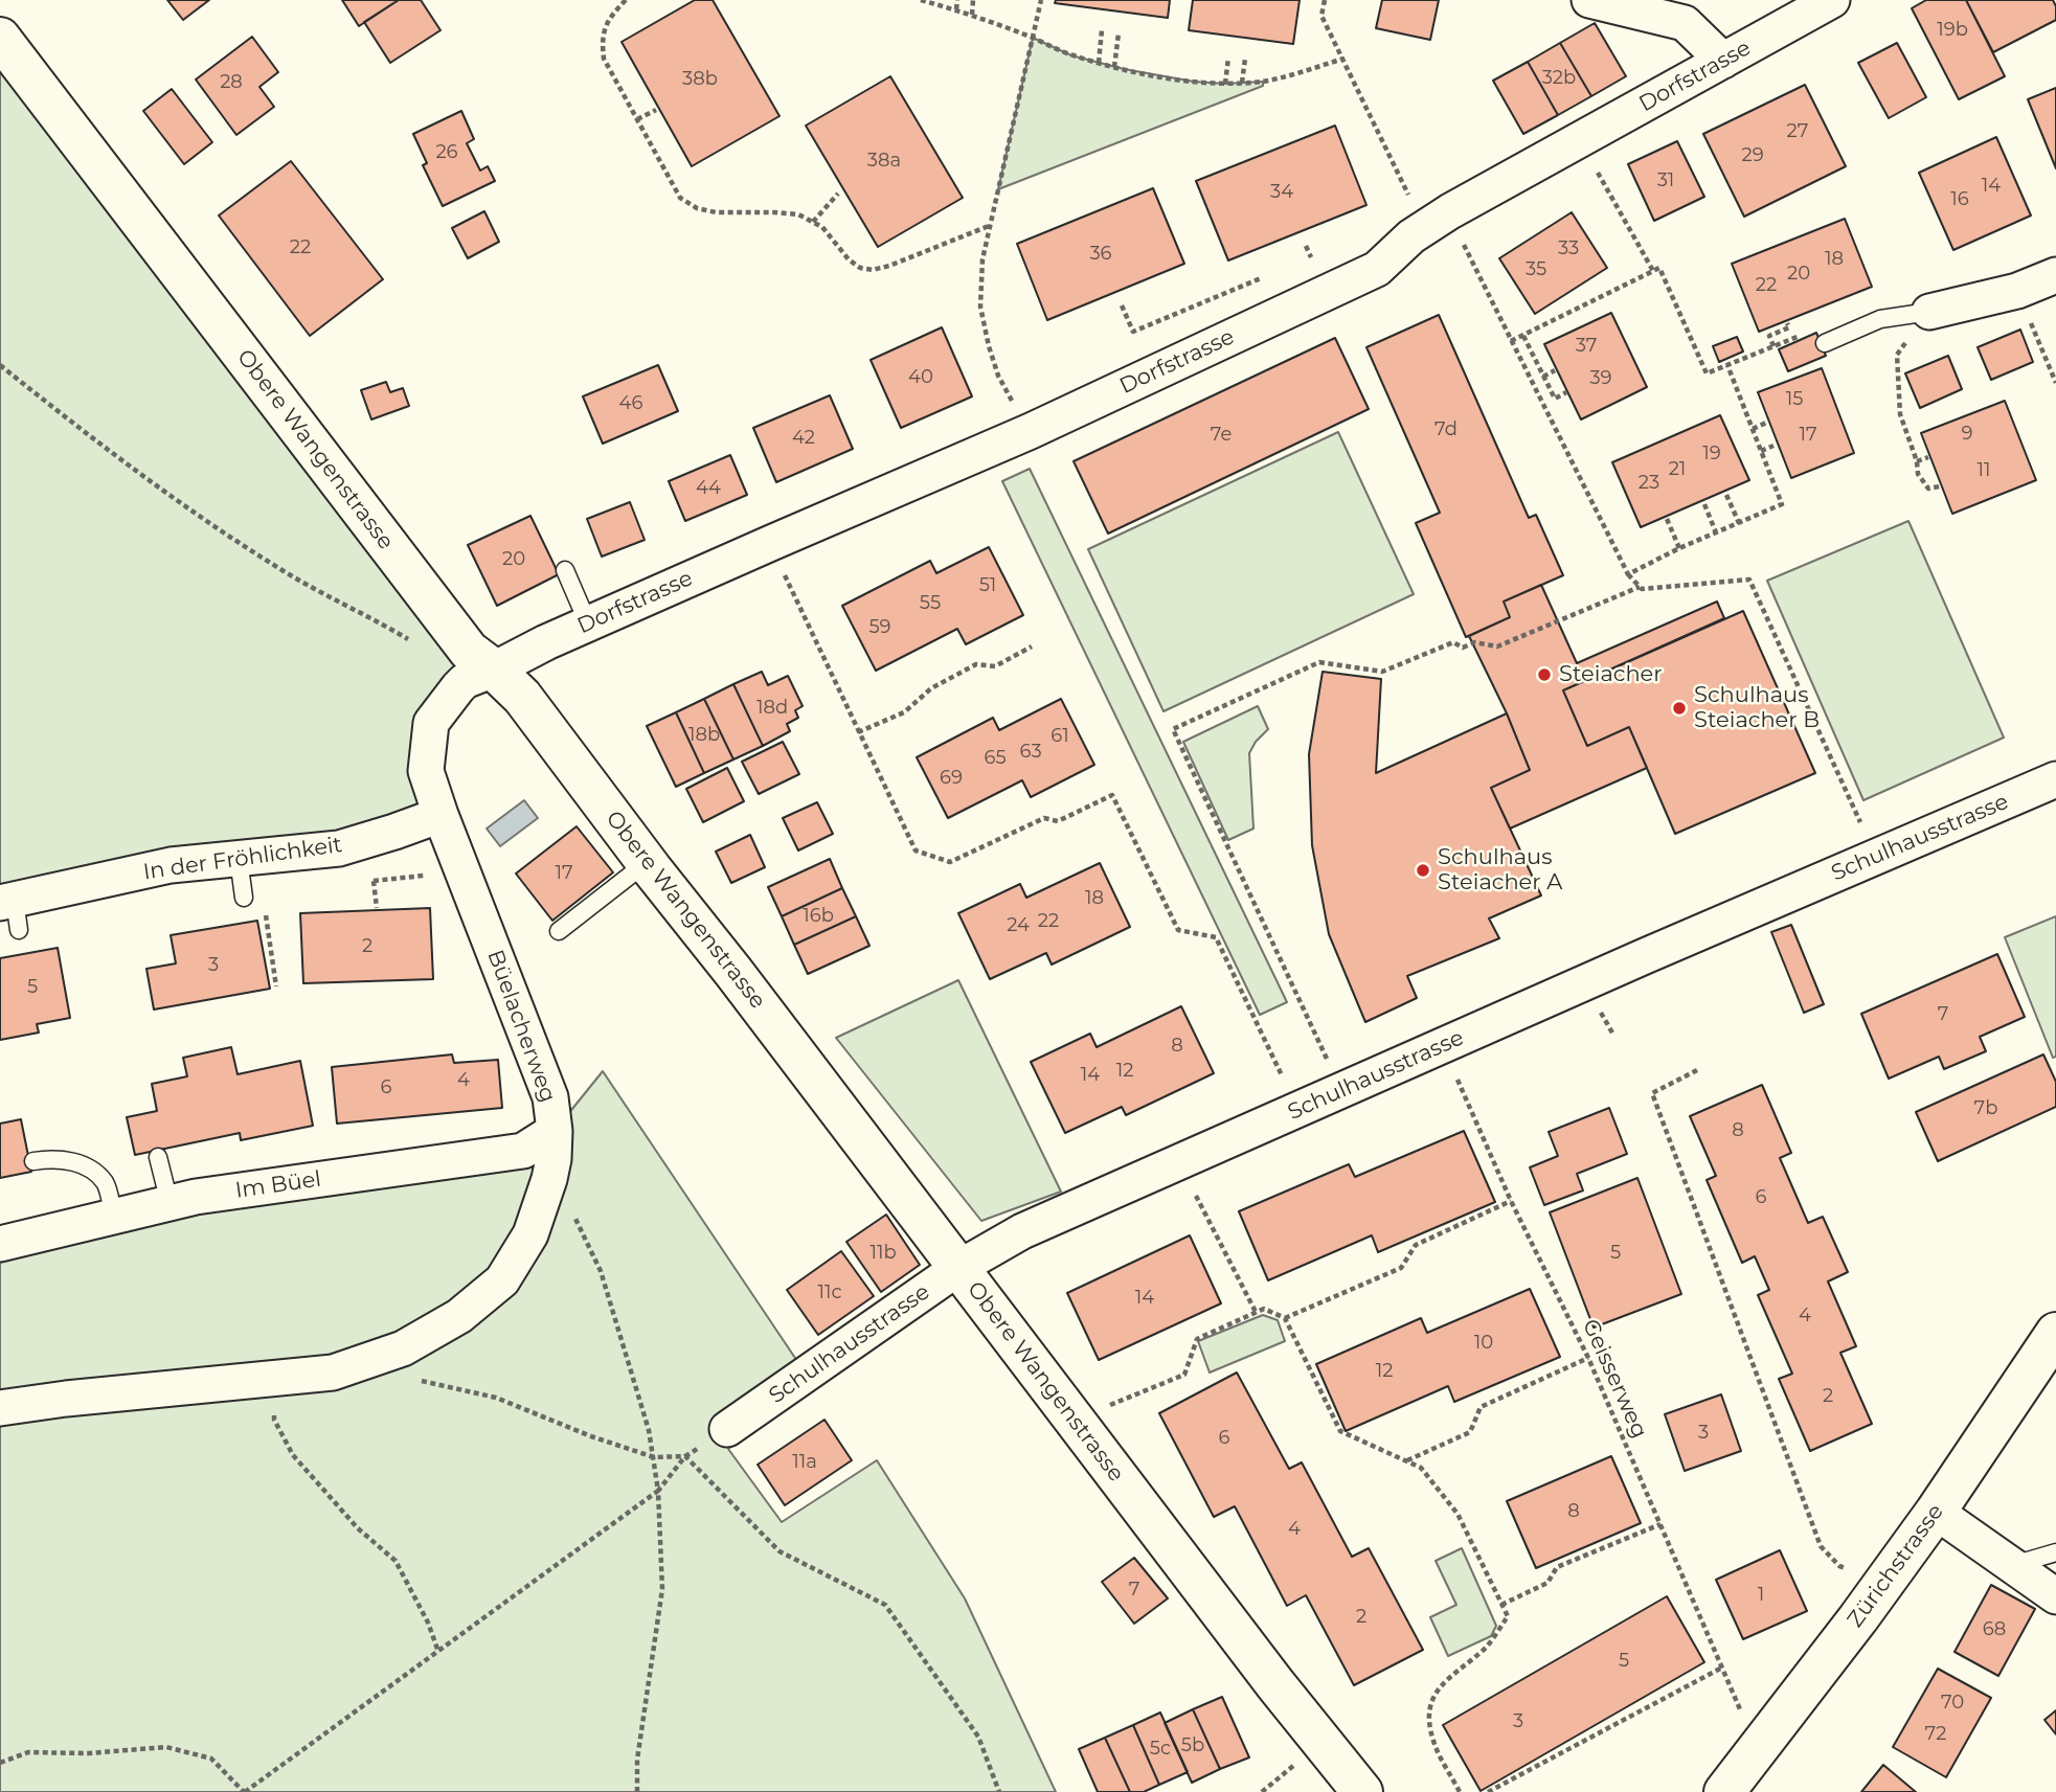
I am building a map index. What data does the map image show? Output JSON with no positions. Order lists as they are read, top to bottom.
{
  "streets": {
    "street": [
      "Dorfstrasse",
      "Obere Wangenstrasse",
      "Schulhausstrasse",
      "In der Fröhlichkeit",
      "Büelacherweg",
      "Im Büel",
      "Zürichstrasse"
    ],
    "path": ["Geisserweg"]
  },
  "crossings": [
    ["Dorfstrasse", "Obere Wangenstrasse"],
    ["Dorfstrasse", "Büelacherweg"],
    ["Obere Wangenstrasse", "Schulhausstrasse"],
    ["Obere Wangenstrasse", "Büelacherweg"],
    ["In der Fröhlichkeit", "Büelacherweg"],
    ["Büelacherweg", "Im Büel"]
  ],
  "places": ["Steiacher", "Schulhaus Steiacher B", "Schulhaus Steiacher A"],
  "house_numbers": [
    "19b",
    "32b",
    "38b",
    "28",
    "27",
    "26",
    "29",
    "38a",
    "31",
    "14",
    "34",
    "16",
    "22",
    "33",
    "36",
    "18",
    "35",
    "20",
    "22",
    "37",
    "40",
    "39",
    "15",
    "46",
    "7d",
    "9",
    "7e",
    "17",
    "42",
    "19",
    "21",
    "11",
    "23",
    "44",
    "20",
    "51",
    "55",
    "59",
    "18d",
    "18b",
    "61",
    "63",
    "65",
    "69",
    "17",
    "18",
    "16b",
    "22",
    "24",
    "2",
    "3",
    "5",
    "7",
    "8",
    "12",
    "14",
    "4",
    "6",
    "7b",
    "8",
    "6",
    "11b",
    "5",
    "11c",
    "14",
    "4",
    "10",
    "12",
    "2",
    "3",
    "6",
    "11a",
    "8",
    "4",
    "7",
    "1",
    "2",
    "68",
    "5",
    "70",
    "3",
    "72",
    "5b",
    "5c"
  ]
}
